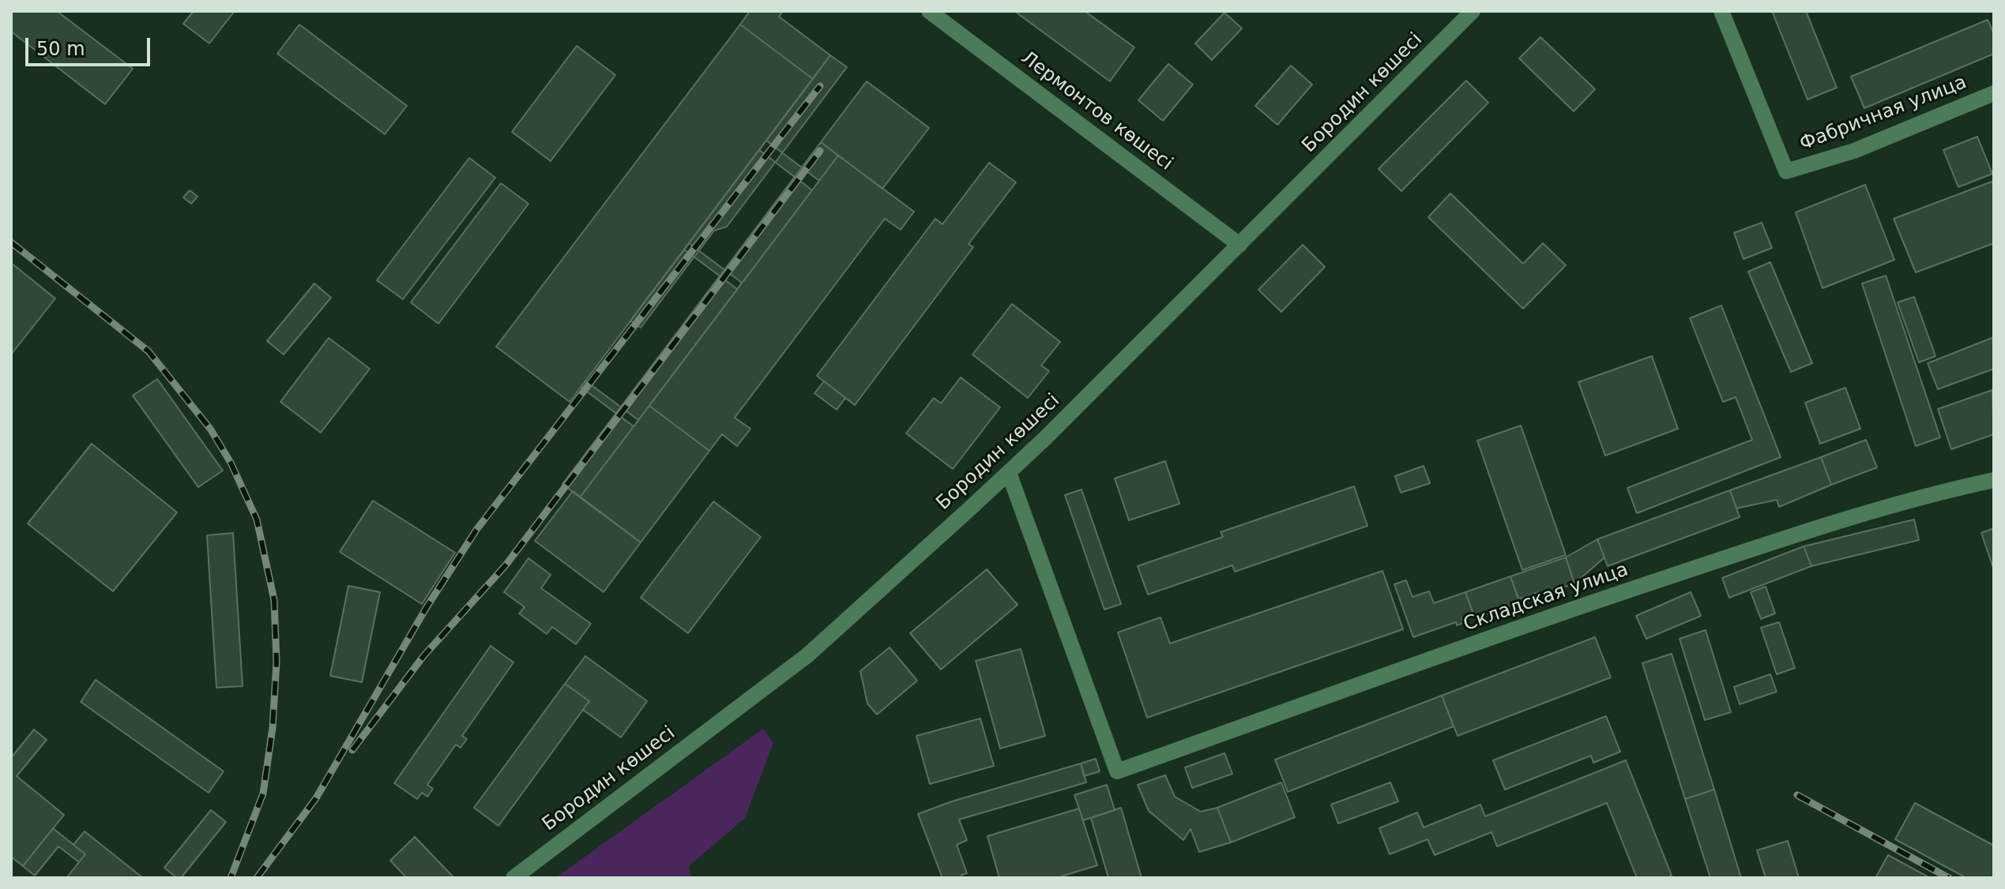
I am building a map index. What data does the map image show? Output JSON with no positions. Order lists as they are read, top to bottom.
{
  "streets": {
    "street": [
      "Бородин көшесі",
      "Лермонтов көшесі",
      "Фабричная улица",
      "Складская улица"
    ]
  },
  "crossings": [
    ["Бородин көшесі", "Лермонтов көшесі"],
    ["Бородин көшесі", "Складская улица"]
  ],
  "scale_bar": "50 m"
}
